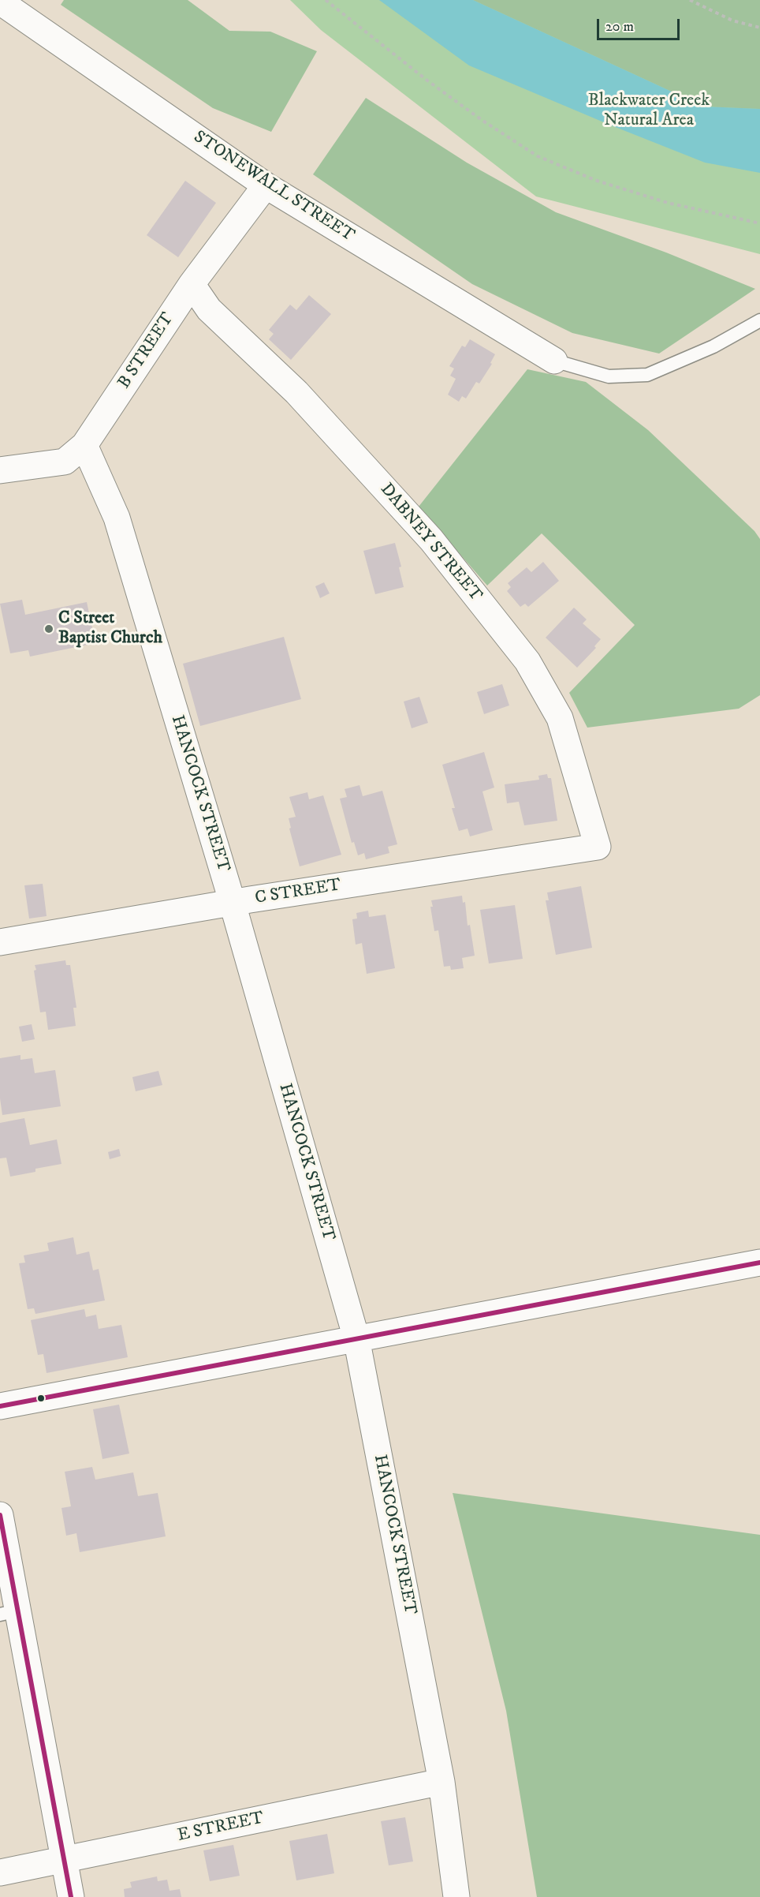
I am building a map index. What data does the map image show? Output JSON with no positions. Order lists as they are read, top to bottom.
{
  "streets": {
    "street": [
      "STONEWALL STREET",
      "B STREET",
      "DABNEY STREET",
      "HANCOCK STREET",
      "C STREET",
      "E STREET"
    ]
  },
  "crossings": [
    ["STONEWALL STREET", "B STREET"],
    ["B STREET", "DABNEY STREET"],
    ["B STREET", "HANCOCK STREET"],
    ["DABNEY STREET", "C STREET"],
    ["HANCOCK STREET", "C STREET"],
    ["HANCOCK STREET", "E STREET"]
  ],
  "parks": ["Blackwater Creek Natural Area"],
  "places": ["C Street Baptist Church"],
  "scale_bar": "20 m"
}
